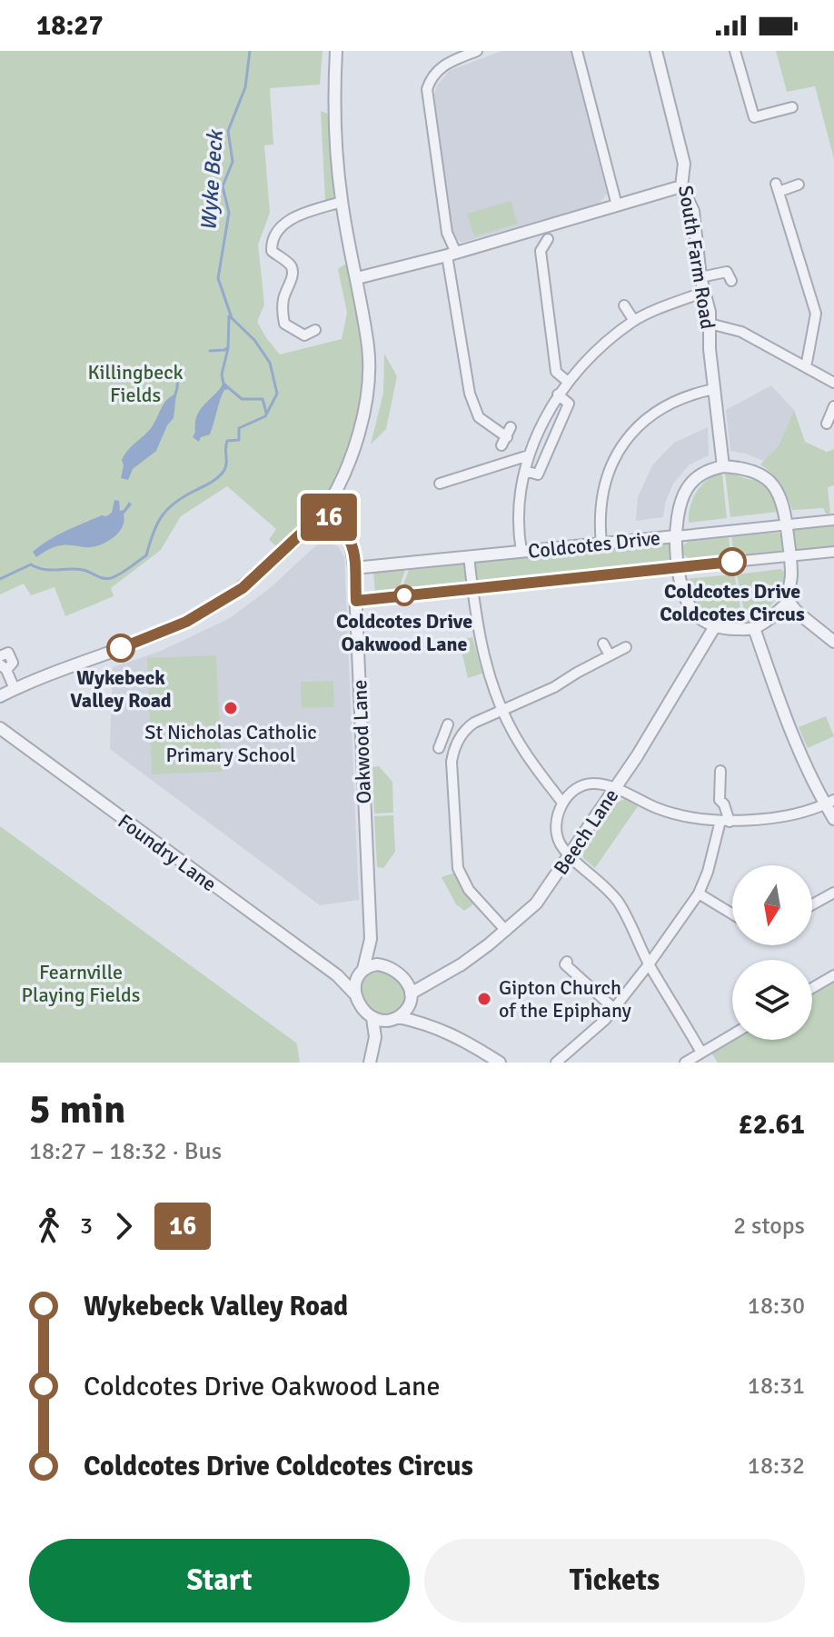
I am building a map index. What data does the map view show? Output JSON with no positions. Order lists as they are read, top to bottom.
{
  "streets": {
    "street": [
      "South Farm Road",
      "Coldcotes Drive",
      "Oakwood Lane",
      "Beech Lane",
      "Foundry Lane"
    ]
  },
  "crossings": [
    ["Coldcotes Drive", "Oakwood Lane"],
    ["Oakwood Lane", "Beech Lane"],
    ["Oakwood Lane", "Foundry Lane"],
    ["Beech Lane", "Foundry Lane"]
  ],
  "water": ["Wyke Beck"],
  "parks": ["Killingbeck Fields", "Fearnville Playing Fields"],
  "places": [
    "Coldcotes Drive Coldcotes Circus",
    "Coldcotes Drive Oakwood Lane",
    "Wykebeck Valley Road",
    "St Nicholas Catholic Primary School",
    "Gipton Church of the Epiphany"
  ],
  "lines": ["bus line 16"],
  "north": "bottom",
  "page": {
    "status": "18:27",
    "on_map": "16",
    "heading": ["5 min", "18:27 – 18:32 · Bus", "£2.61"],
    "legs": ["3", "16", "2 stops"],
    "list": [
      {
        "name": "Wykebeck Valley Road",
        "value": "18:30"
      },
      {
        "name": "Coldcotes Drive Oakwood Lane",
        "value": "18:31"
      },
      {
        "name": "Coldcotes Drive Coldcotes Circus",
        "value": "18:32"
      }
    ],
    "buttons": ["Start", "Tickets"]
  }
}
